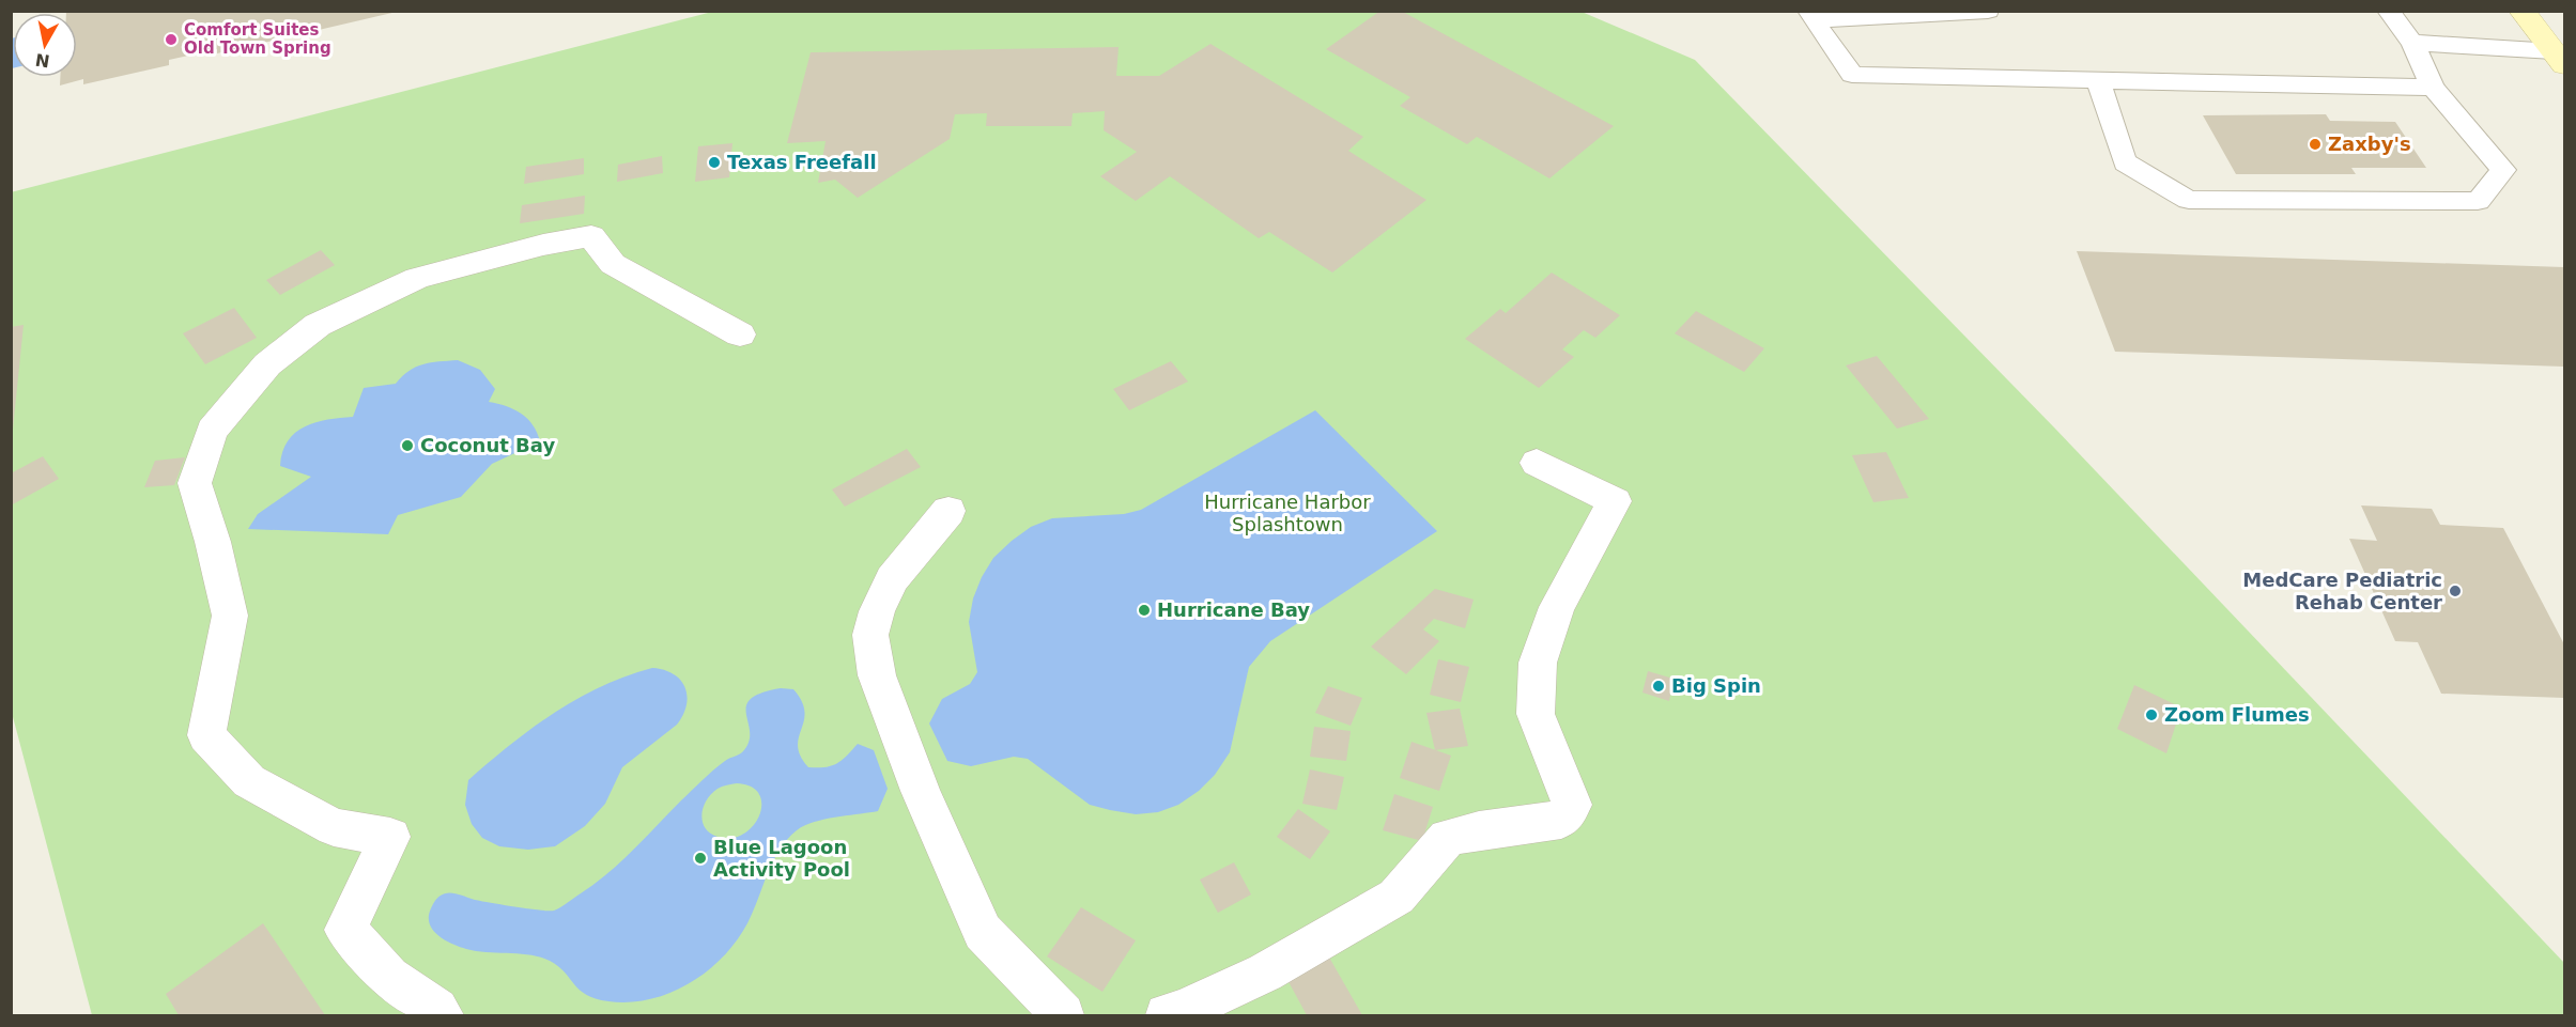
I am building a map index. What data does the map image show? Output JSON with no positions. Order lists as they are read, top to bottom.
{
  "parks": ["Hurricane Harbor Splashtown"],
  "places": [
    "Comfort Suites Old Town Spring",
    "Zaxby's",
    "Texas Freefall",
    "Coconut Bay",
    "MedCare Pediatric Rehab Center",
    "Hurricane Bay",
    "Big Spin",
    "Zoom Flumes",
    "Blue Lagoon Activity Pool"
  ],
  "north": "bottom"
}
